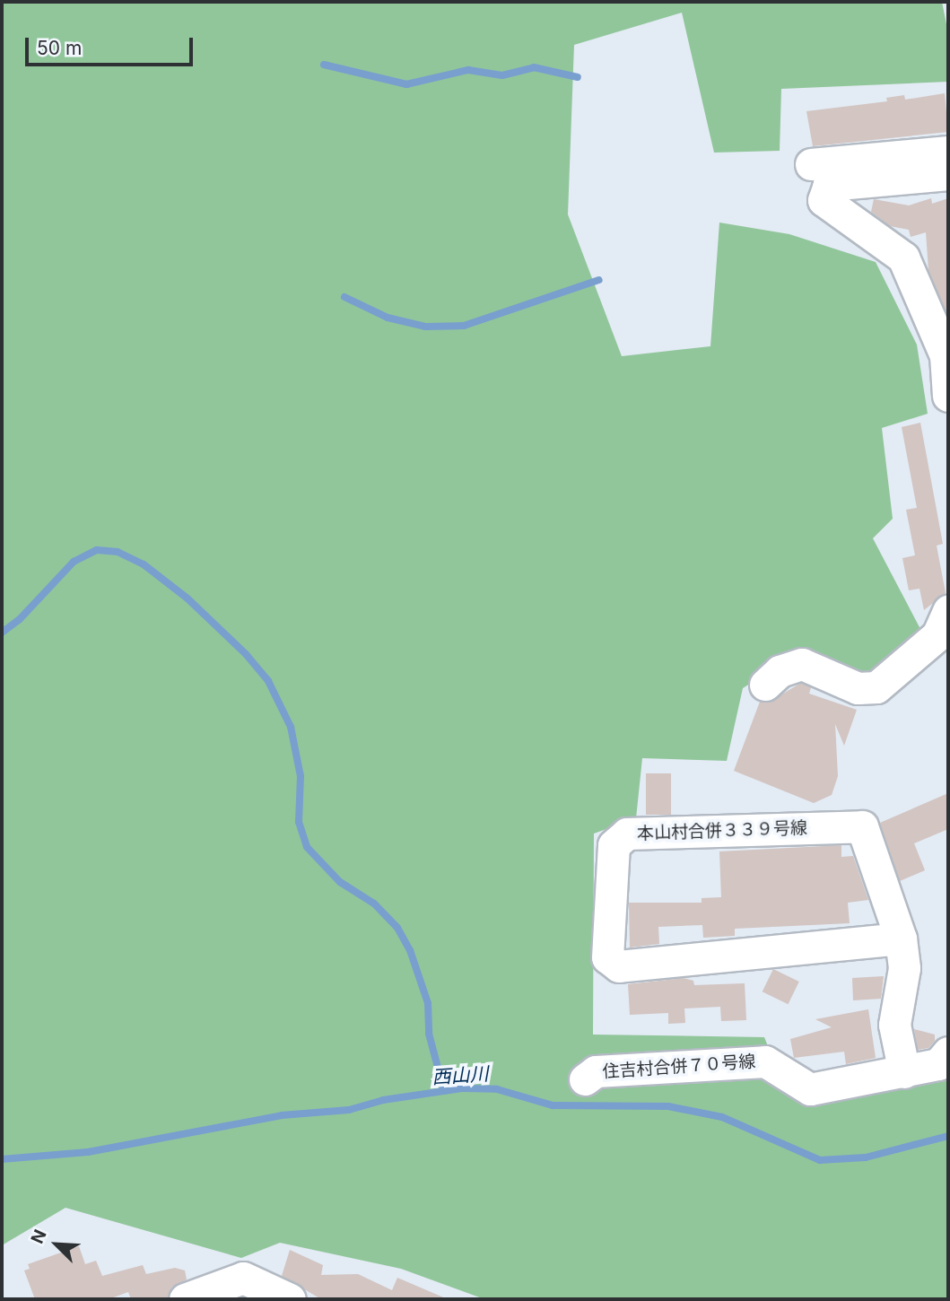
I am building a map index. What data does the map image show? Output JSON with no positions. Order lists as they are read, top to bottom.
{
  "streets": {
    "street": ["本山村合併３３９号線", "住吉村合併７０号線"]
  },
  "crossings": [
    ["本山村合併３３９号線", "住吉村合併７０号線"]
  ],
  "water": ["西山川"],
  "scale_bar": "50 m",
  "north": "top left"
}
